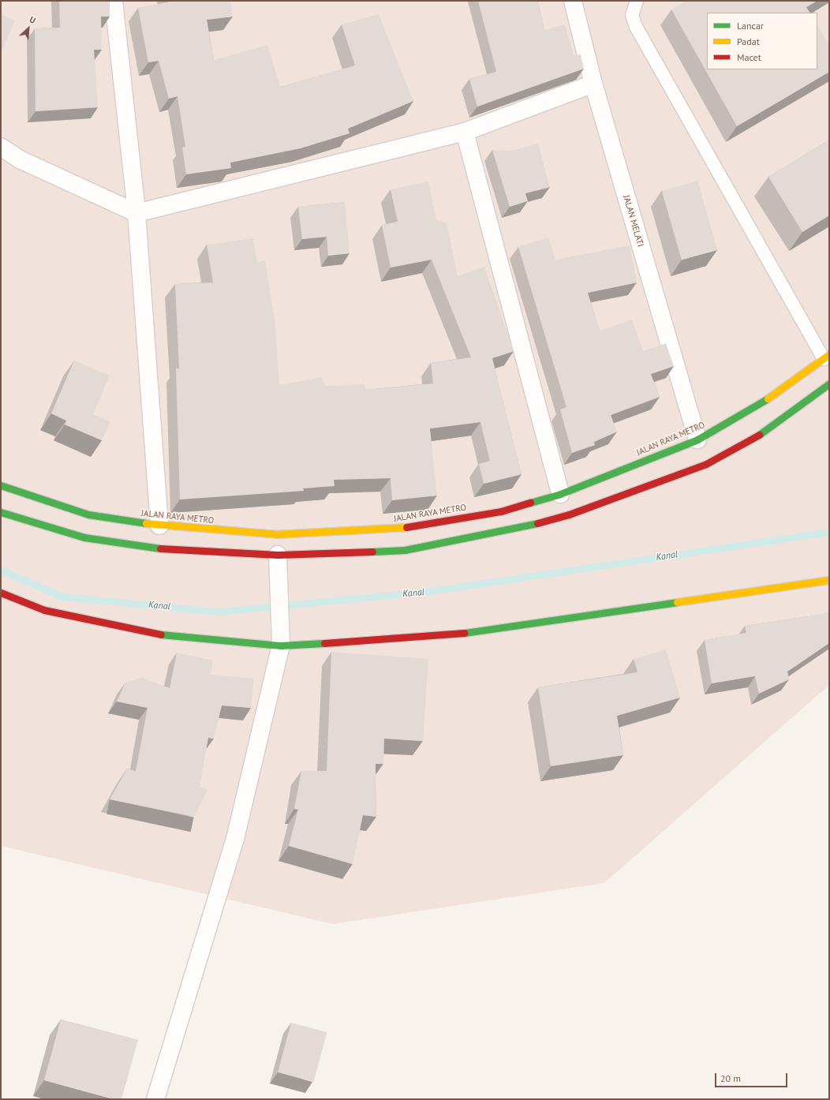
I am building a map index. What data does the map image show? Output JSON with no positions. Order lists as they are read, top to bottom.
{
  "streets": {
    "main road": ["JALAN RAYA METRO"],
    "street": ["JALAN MELATI"]
  },
  "crossings": [
    ["JALAN MELATI", "JALAN RAYA METRO"]
  ],
  "water": ["Kanal"],
  "legend": ["Lancar", "Padat", "Macet"],
  "scale_bar": "20 m",
  "north": "top right"
}
